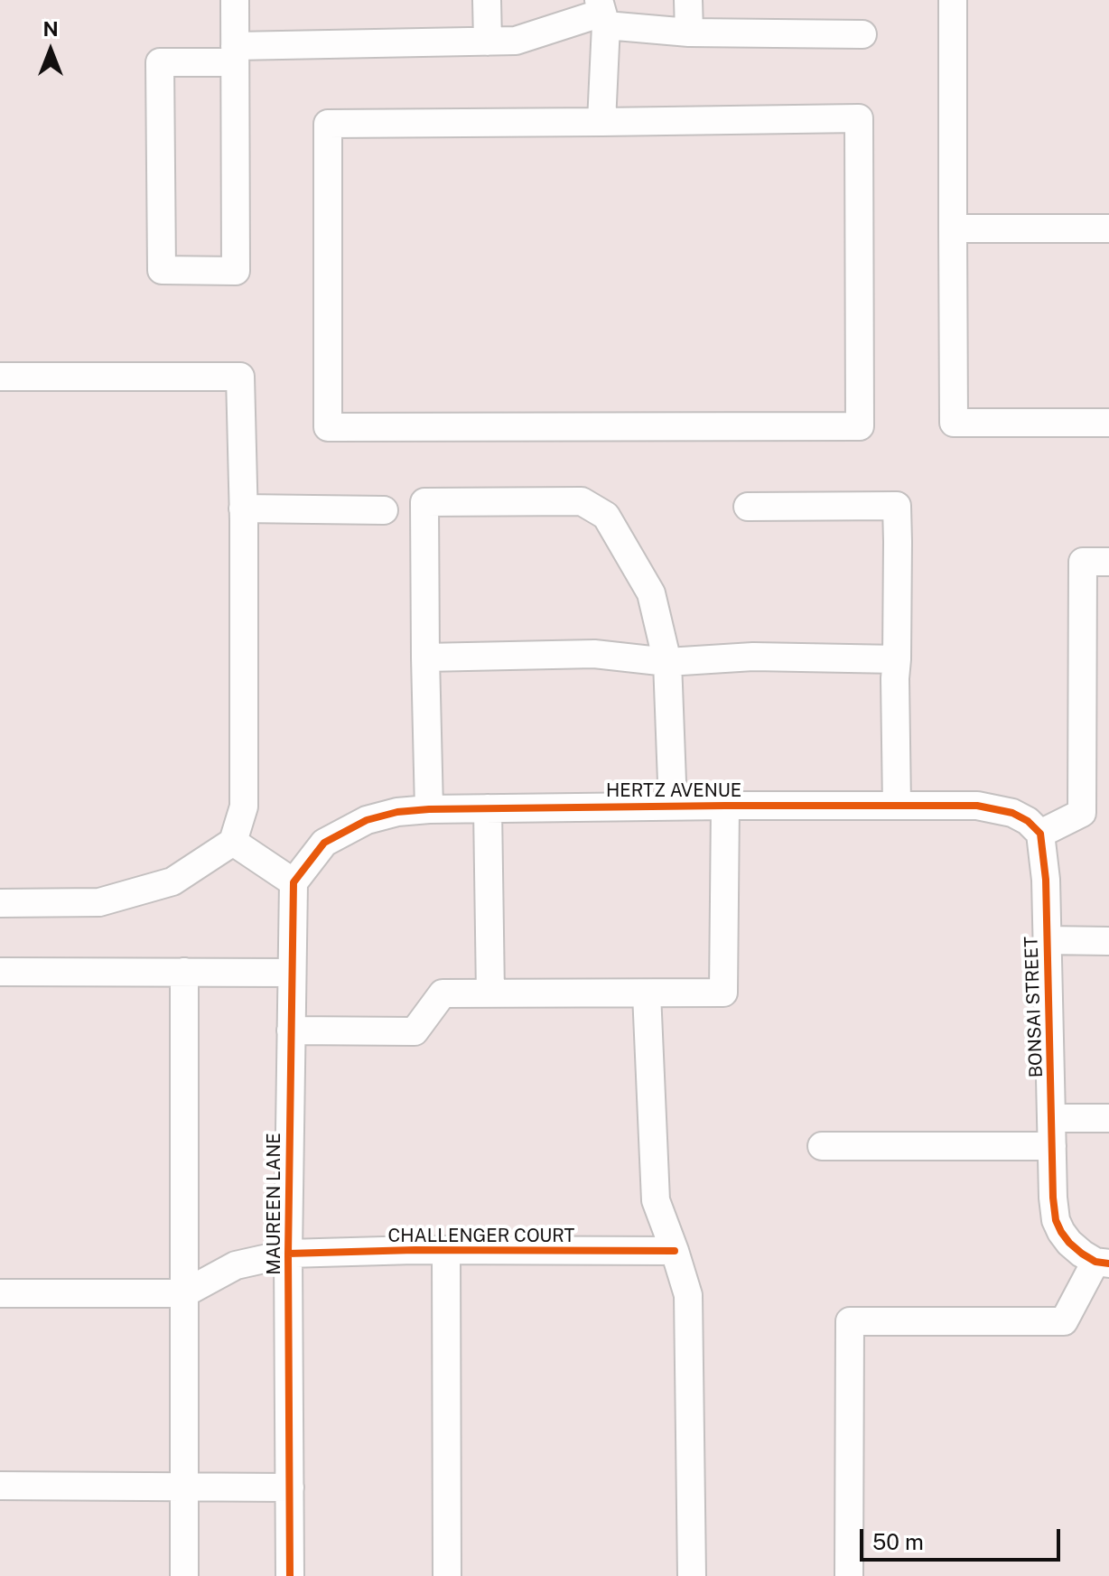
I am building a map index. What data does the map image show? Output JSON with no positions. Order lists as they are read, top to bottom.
{
  "streets": {
    "street": [
      "HERTZ AVENUE",
      "BONSAI STREET",
      "MAUREEN LANE",
      "CHALLENGER COURT"
    ]
  },
  "crossings": [
    ["HERTZ AVENUE", "BONSAI STREET"],
    ["HERTZ AVENUE", "MAUREEN LANE"],
    ["MAUREEN LANE", "CHALLENGER COURT"]
  ],
  "scale_bar": "50 m",
  "north": "top"
}
